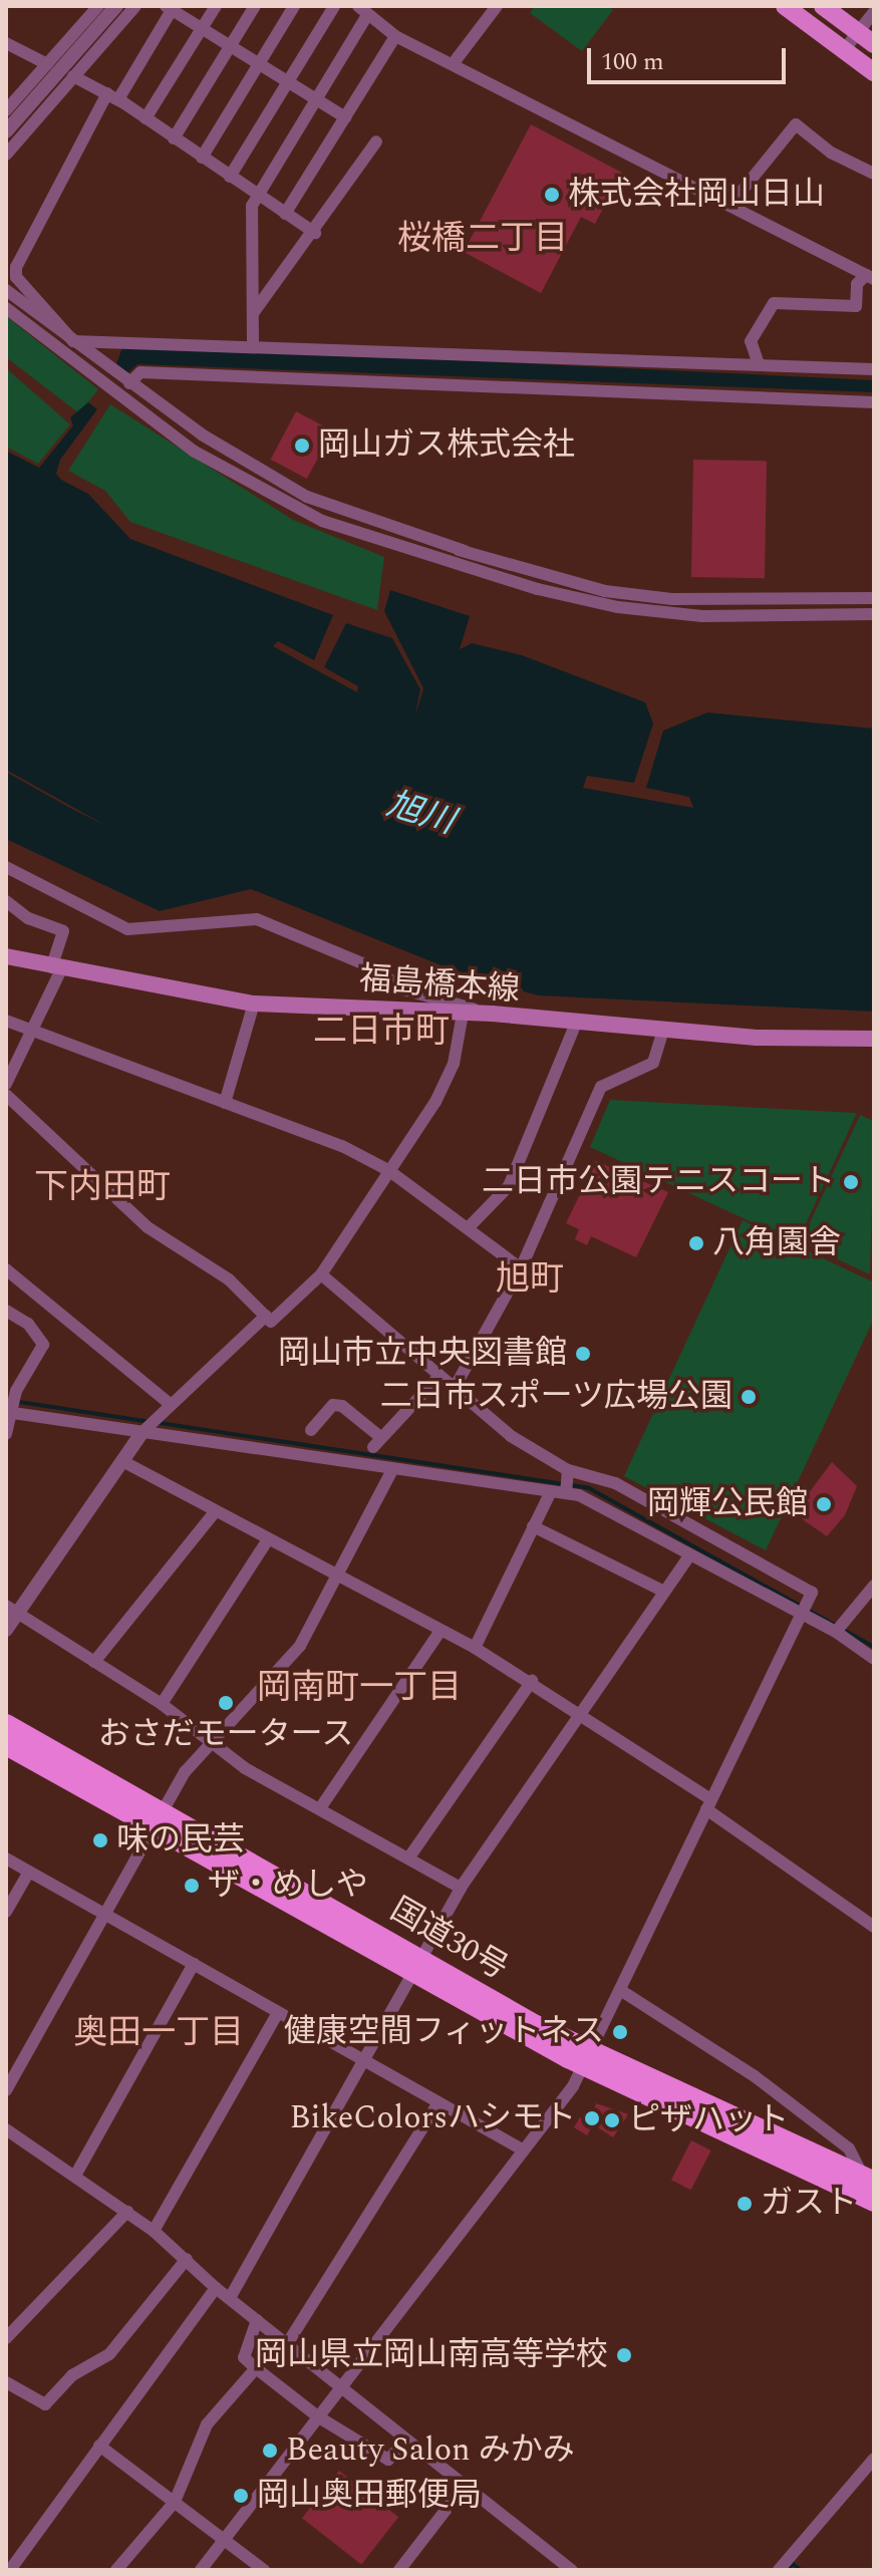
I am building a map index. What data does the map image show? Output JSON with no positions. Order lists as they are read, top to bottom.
{
  "streets": {
    "highway": ["国道30号"],
    "main road": ["福島橋本線"]
  },
  "districts": [
    "桜橋二丁目",
    "二日市町",
    "下内田町",
    "旭町",
    "岡南町一丁目",
    "奥田一丁目"
  ],
  "water": ["旭川"],
  "places": [
    "株式会社岡山日山",
    "岡山ガス株式会社",
    "二日市公園テニスコート",
    "八角園舎",
    "岡山市立中央図書館",
    "二日市スポーツ広場公園",
    "岡輝公民館",
    "おさだモータース",
    "味の民芸",
    "ザ・めしや",
    "健康空間フィットネス",
    "BikeColorsハシモト",
    "ピザハット",
    "ガスト",
    "岡山県立岡山南高等学校",
    "Beauty Salon みかみ",
    "岡山奥田郵便局"
  ],
  "scale_bar": "100 m"
}
